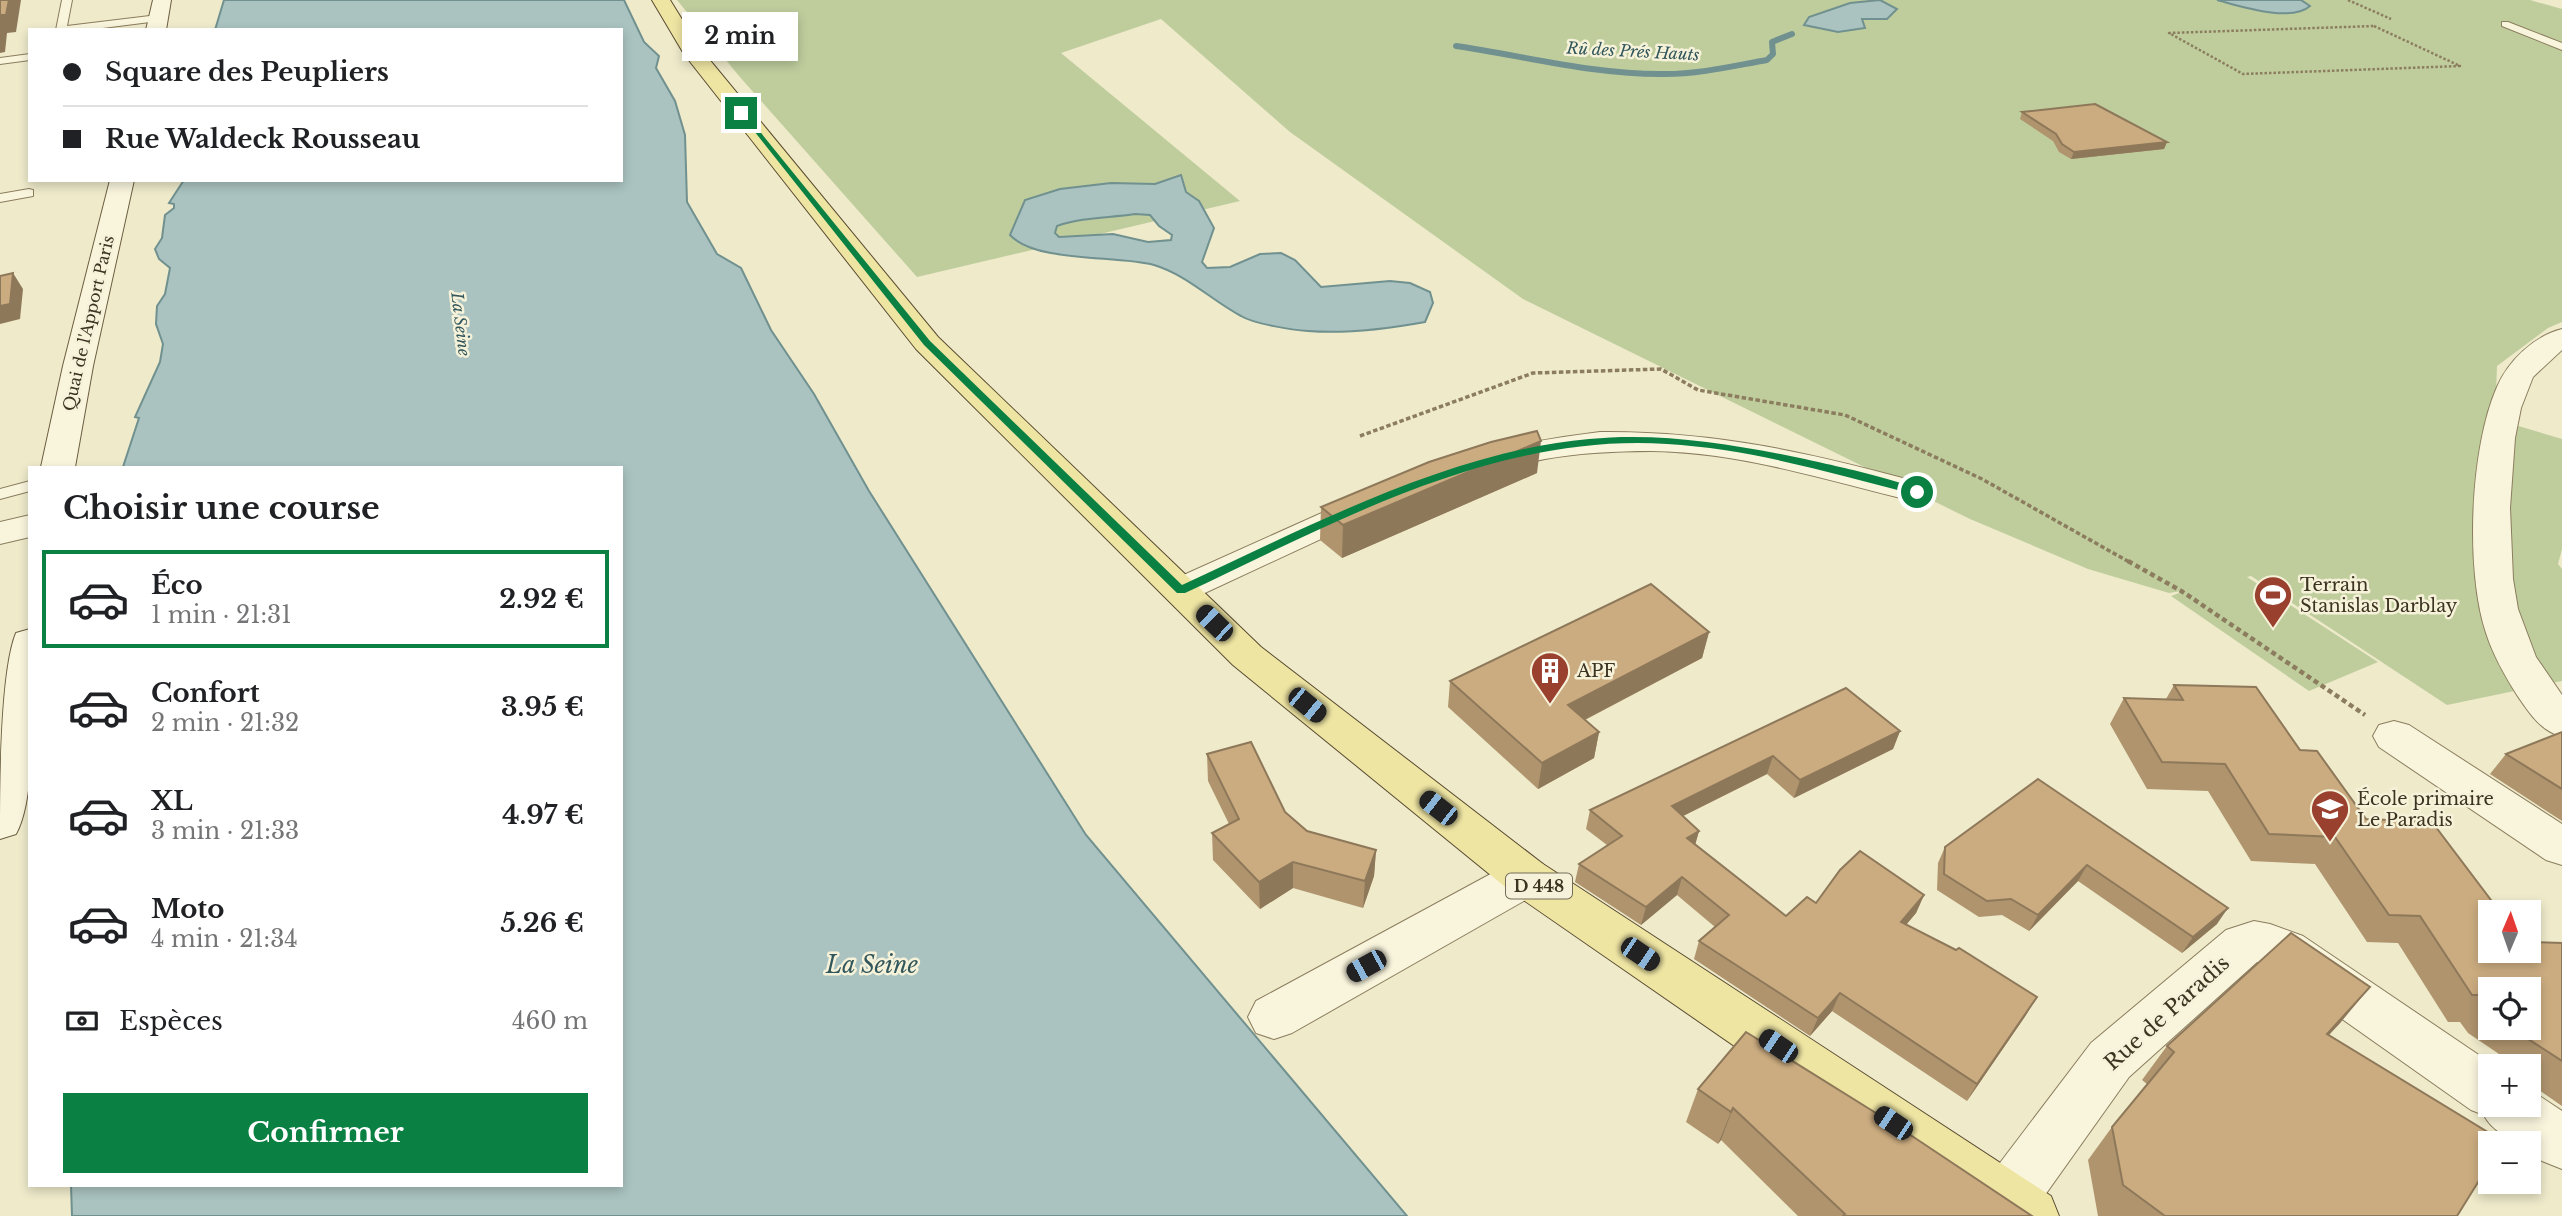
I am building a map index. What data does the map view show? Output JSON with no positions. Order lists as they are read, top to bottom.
{
  "streets": {
    "main road": ["D 448"],
    "street": ["Quai de l'Apport Paris", "Rue de Paradis"]
  },
  "crossings": [
    ["D 448", "Rue de Paradis"]
  ],
  "water": ["Rû des Prés Hauts", "La Seine"],
  "places": {
    "sports": ["Terrain Stanislas Darblay"],
    "building": ["APF"],
    "school or university": ["École primaire Le Paradis"]
  },
  "north": "top",
  "page": {
    "bubble": "2 min",
    "banner": ["Square des Peupliers", "Rue Waldeck Rousseau"],
    "heading": "Choisir une course",
    "list": [
      {
        "name": "Éco",
        "note": "1 min · 21:31",
        "value": "2.92 €"
      },
      {
        "name": "Confort",
        "note": "2 min · 21:32",
        "value": "3.95 €"
      },
      {
        "name": "XL",
        "note": "3 min · 21:33",
        "value": "4.97 €"
      },
      {
        "name": "Moto",
        "note": "4 min · 21:34",
        "value": "5.26 €"
      }
    ],
    "map_buttons": ["+", "−"],
    "pay": ["Espèces", "460 m"],
    "buttons": "Confirmer"
  }
}
